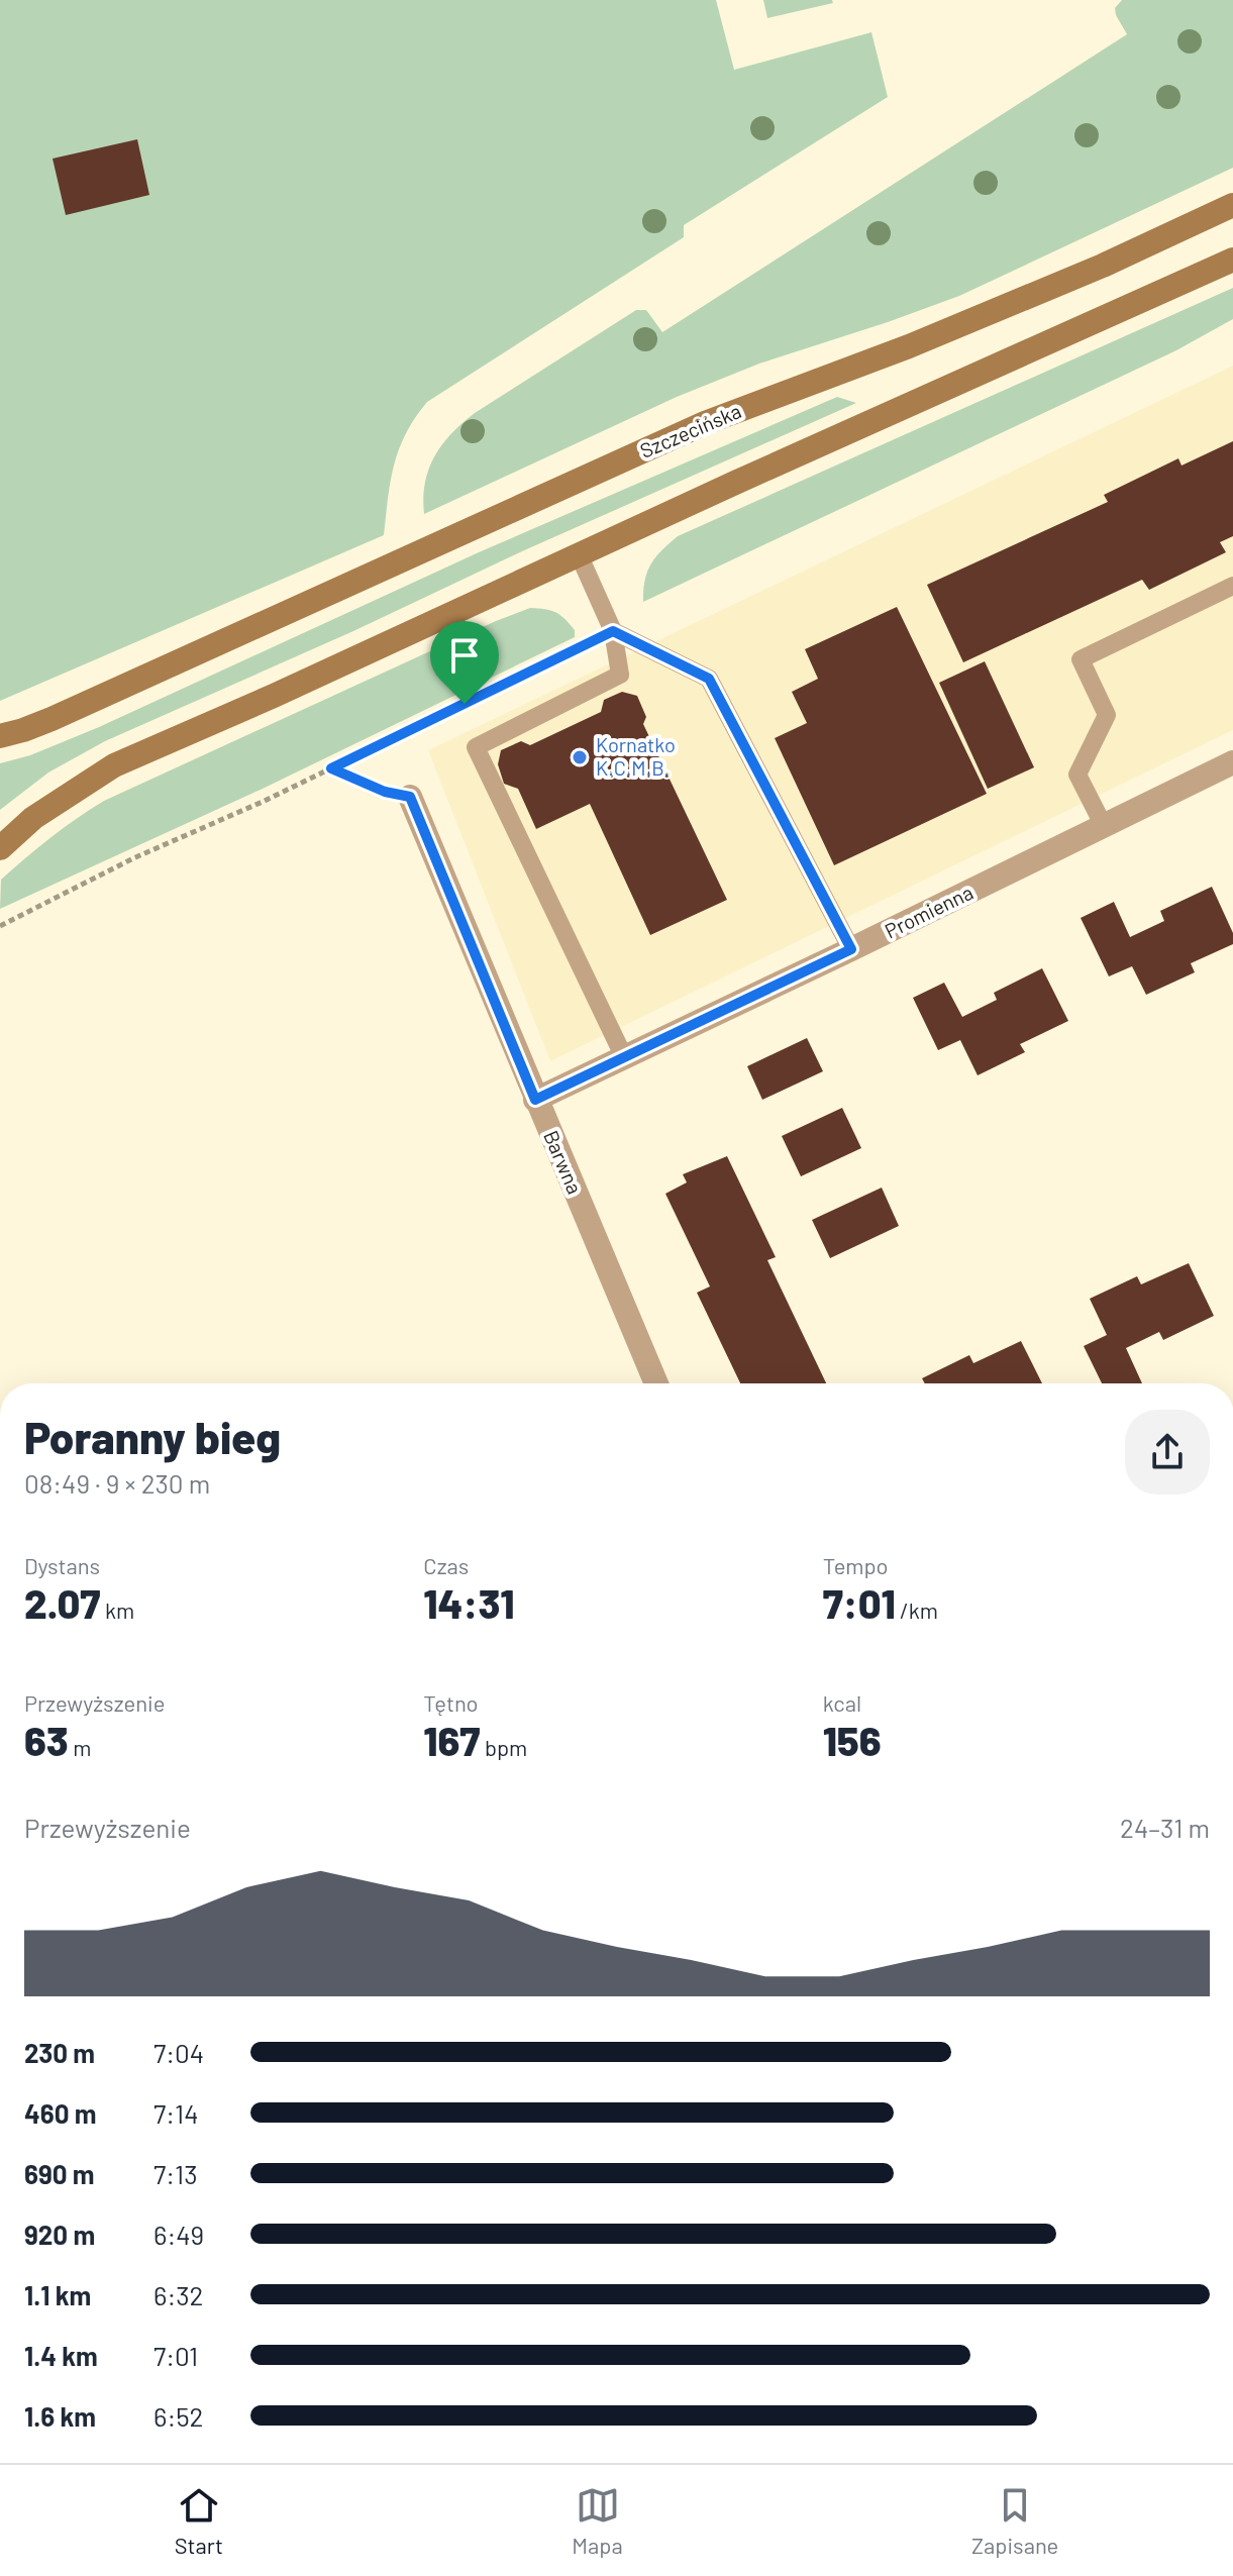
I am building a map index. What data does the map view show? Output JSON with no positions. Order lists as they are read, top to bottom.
{
  "streets": {
    "main road": ["Szczecińska"],
    "street": ["Promienna", "Barwna"]
  },
  "crossings": [
    ["Promienna", "Barwna"]
  ],
  "places": ["Kornatko K.C.M.B."],
  "page": {
    "heading": ["Poranny bieg", "08:49 · 9 × 230 m"],
    "stats": [
      ["Dystans", "2.07 km"],
      ["Czas", "14:31"],
      ["Tempo", "7:01 /km"],
      ["Przewyższenie", "63 m"],
      ["Tętno", "167 bpm"],
      ["kcal", "156"]
    ],
    "chart": ["Przewyższenie", "24–31 m"],
    "list": [
      {
        "name": "230 m",
        "note": "7:04"
      },
      {
        "name": "460 m",
        "note": "7:14"
      },
      {
        "name": "690 m",
        "note": "7:13"
      },
      {
        "name": "920 m",
        "note": "6:49"
      },
      {
        "name": "1.1 km",
        "note": "6:32"
      },
      {
        "name": "1.4 km",
        "note": "7:01"
      },
      {
        "name": "1.6 km",
        "note": "6:52"
      }
    ],
    "tabs": ["Start", "Mapa", "Zapisane"]
  }
}
